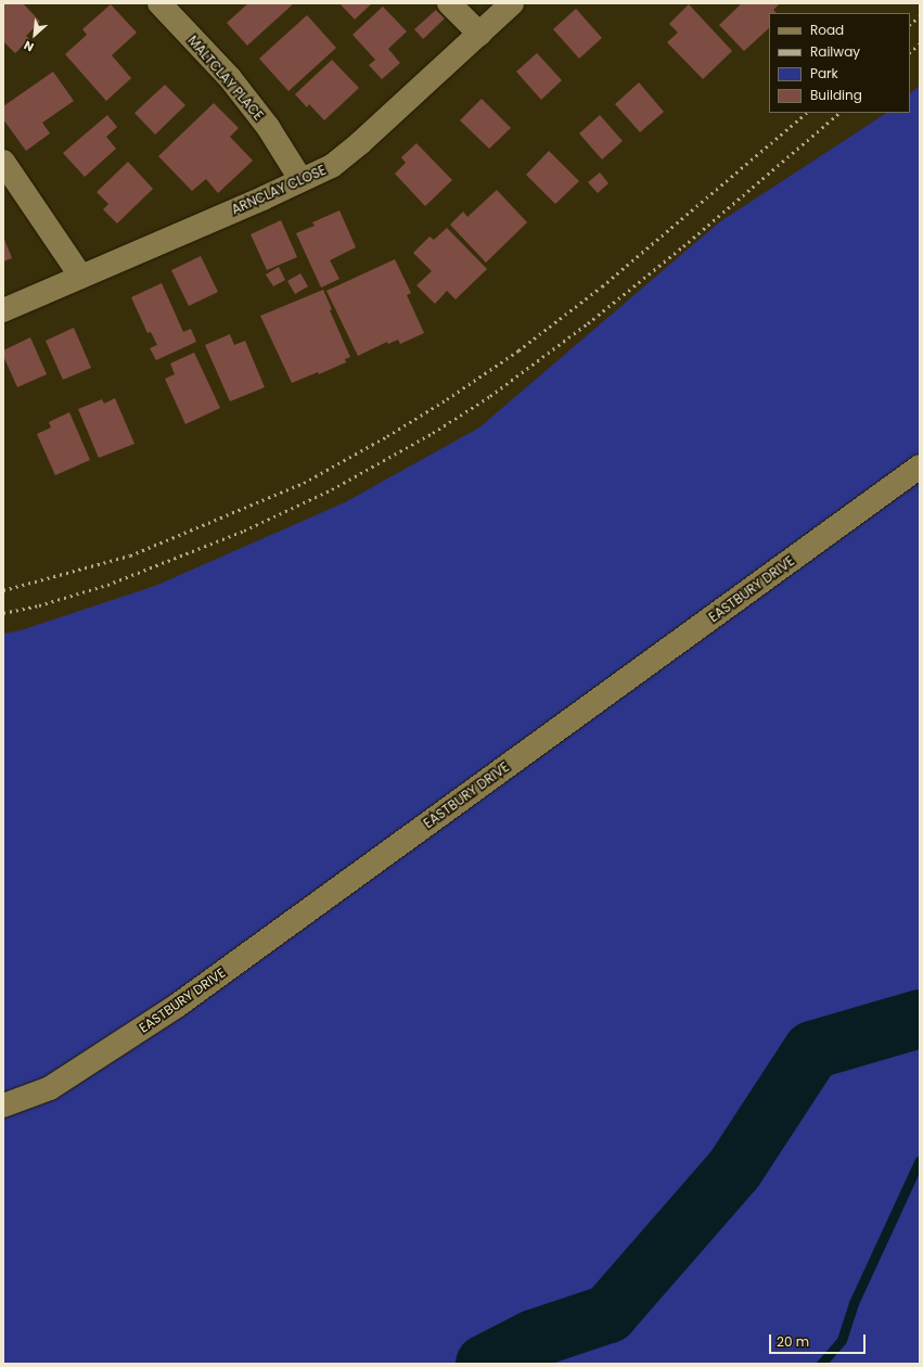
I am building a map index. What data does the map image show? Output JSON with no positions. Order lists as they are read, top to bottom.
{
  "streets": {
    "street": ["MALTCLAY PLACE", "ARNCLAY CLOSE", "EASTBURY DRIVE"]
  },
  "crossings": [
    ["MALTCLAY PLACE", "ARNCLAY CLOSE"]
  ],
  "legend": [
    "Road",
    "Railway",
    "Park",
    "Building"
  ],
  "scale_bar": "20 m",
  "north": "bottom left"
}
